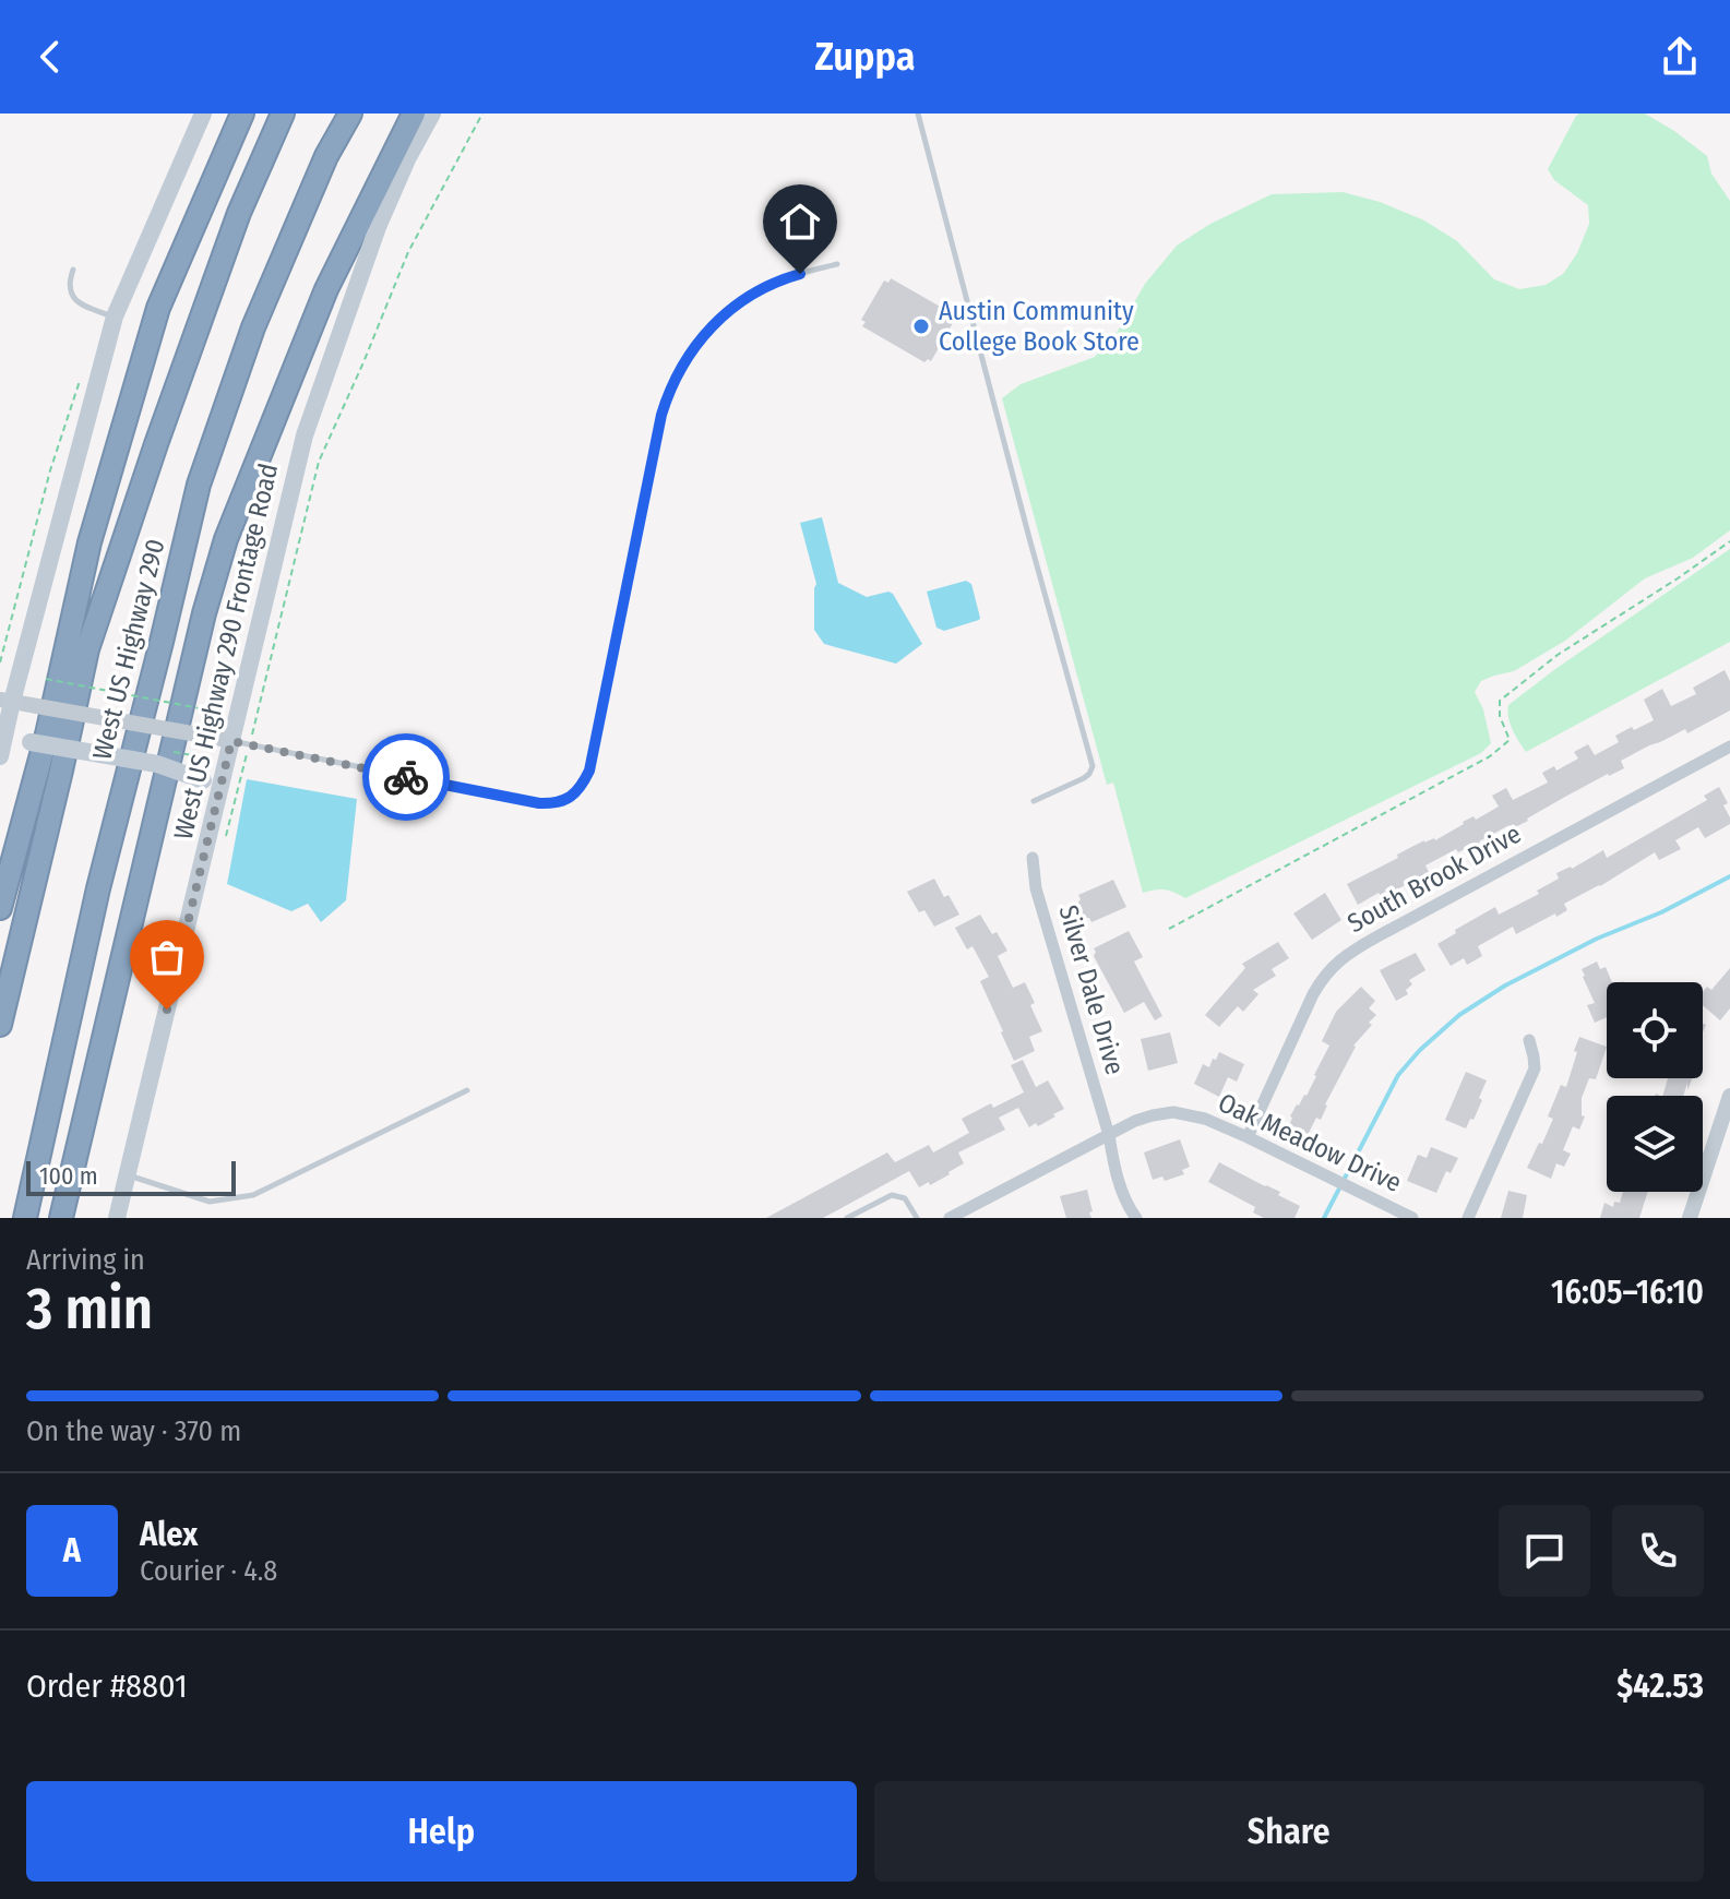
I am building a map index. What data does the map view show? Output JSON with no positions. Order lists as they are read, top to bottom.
{
  "streets": {
    "highway": ["West US Highway 290"],
    "main road": ["West US Highway 290 Frontage Road"],
    "street": ["South Brook Drive", "Silver Dale Drive", "Oak Meadow Drive"]
  },
  "crossings": [
    ["South Brook Drive", "Oak Meadow Drive"],
    ["Silver Dale Drive", "Oak Meadow Drive"]
  ],
  "places": ["Austin Community College Book Store"],
  "scale_bar": "100 m",
  "page": {
    "header": "Zuppa",
    "scale": "100 m",
    "heading": ["3 min", "Arriving in", "16:05–16:10"],
    "panel": [
      "Alex",
      "Courier · 4.8",
      "Order #8801",
      "$42.53"
    ],
    "bar": "On the way · 370 m",
    "round": "A",
    "buttons": ["Help", "Share"]
  }
}
